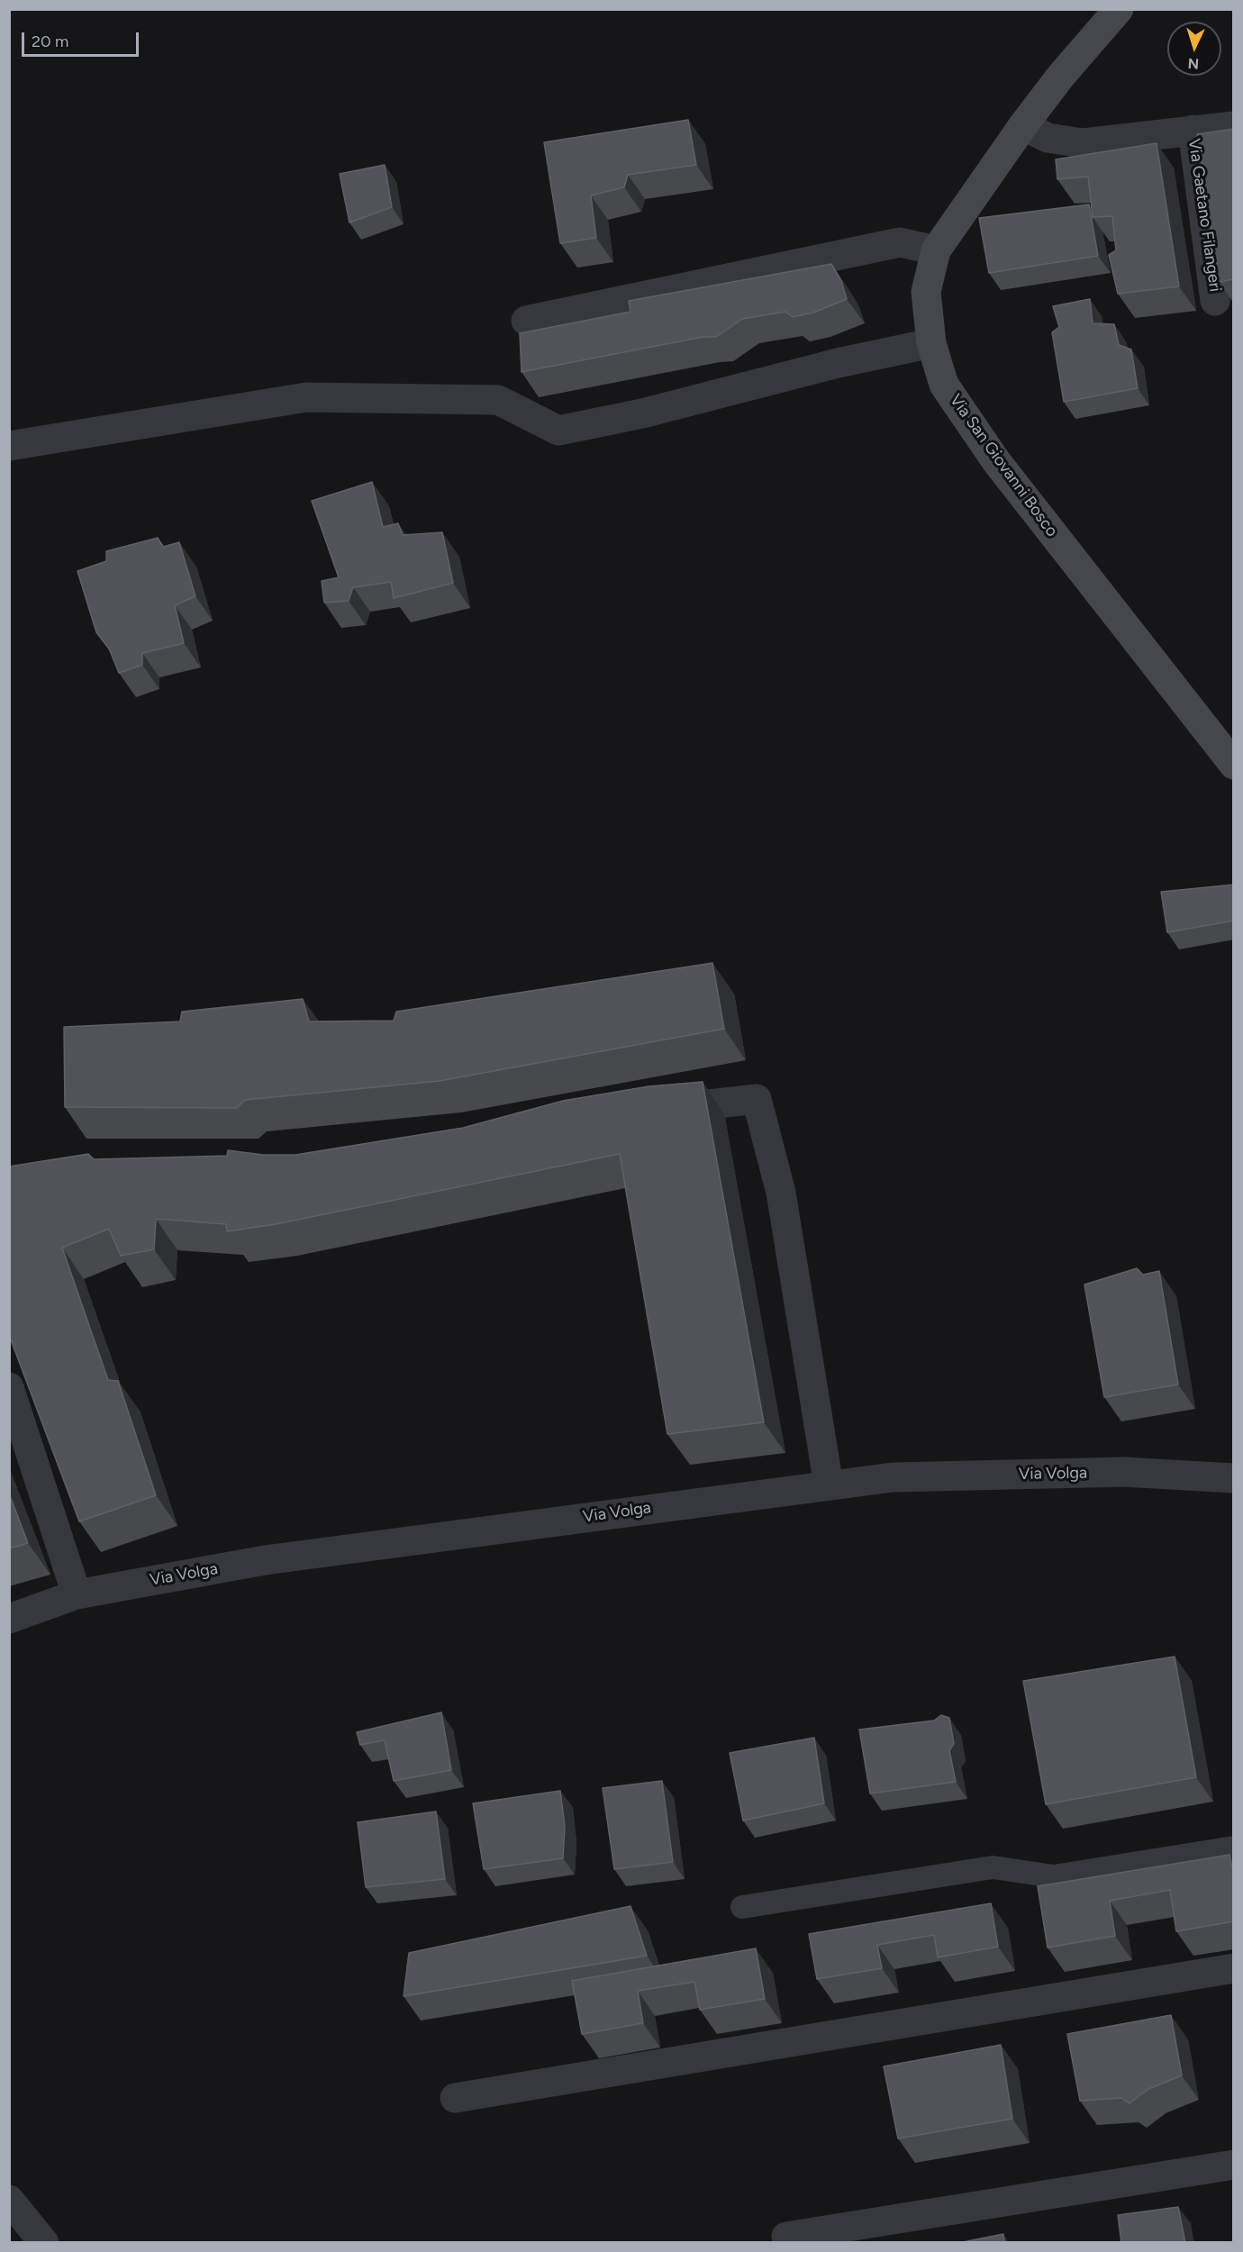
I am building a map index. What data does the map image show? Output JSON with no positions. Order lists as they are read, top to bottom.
{
  "streets": {
    "main road": ["Via San Giovanni Bosco"],
    "street": ["Via Gaetano Filangeri", "Via Volga"]
  },
  "scale_bar": "20 m",
  "north": "bottom"
}
